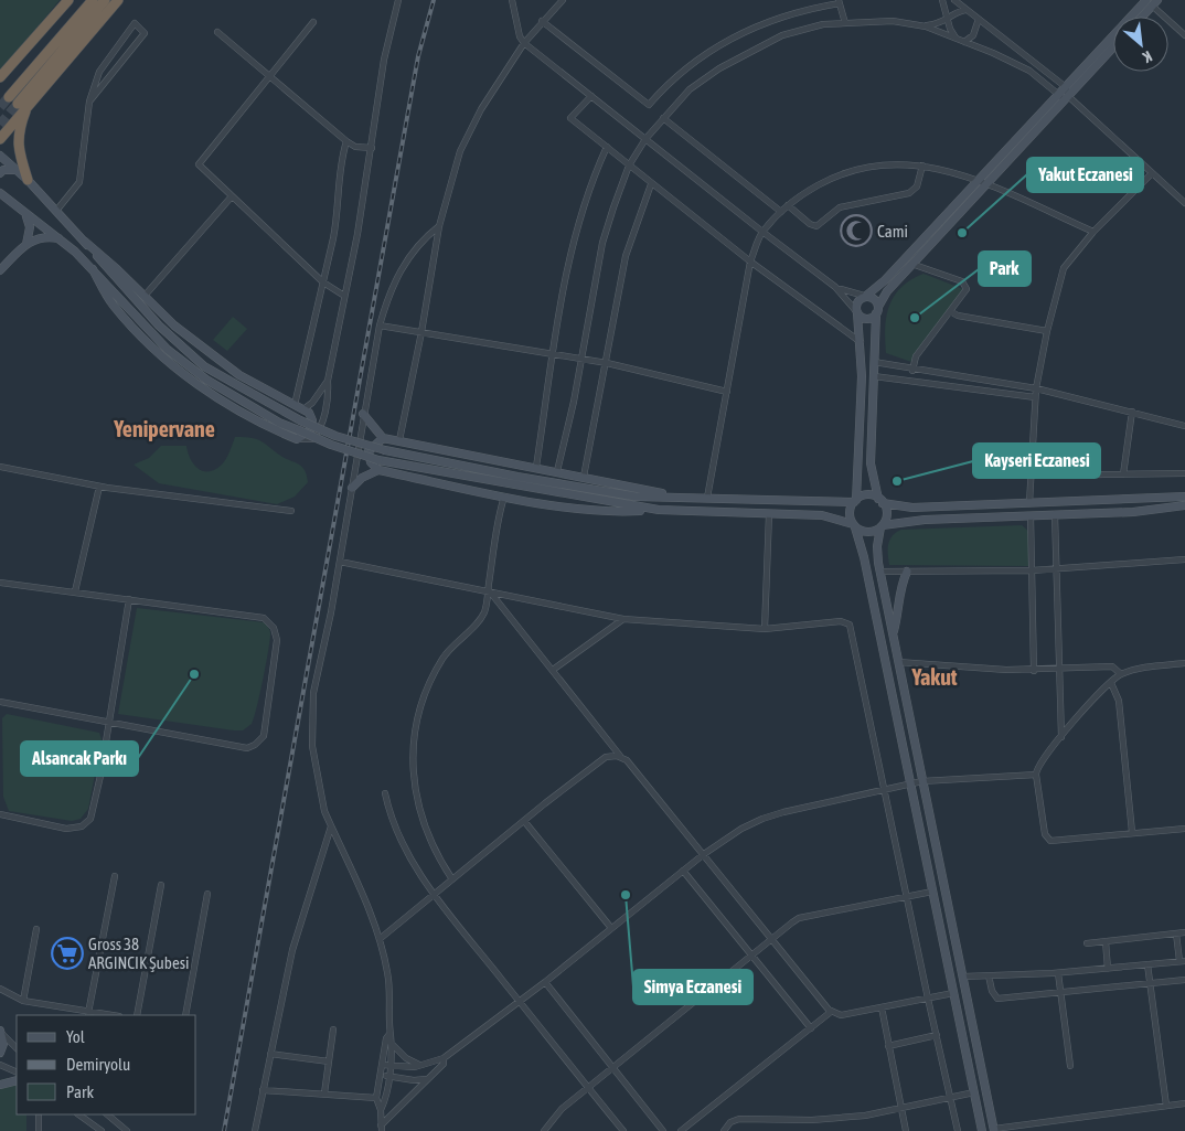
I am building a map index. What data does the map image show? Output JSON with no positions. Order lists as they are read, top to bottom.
{
  "districts": ["Yenipervane", "Yakut"],
  "places": {
    "mosque": ["Cami"],
    "other": [
      "Yakut Eczanesi",
      "Park",
      "Kayseri Eczanesi",
      "Alsancak Parkı",
      "Simya Eczanesi"
    ],
    "supermarket": ["Gross 38 ARGINCIK Şubesi"]
  },
  "legend": ["Yol", "Demiryolu", "Park"],
  "north": "bottom right"
}
